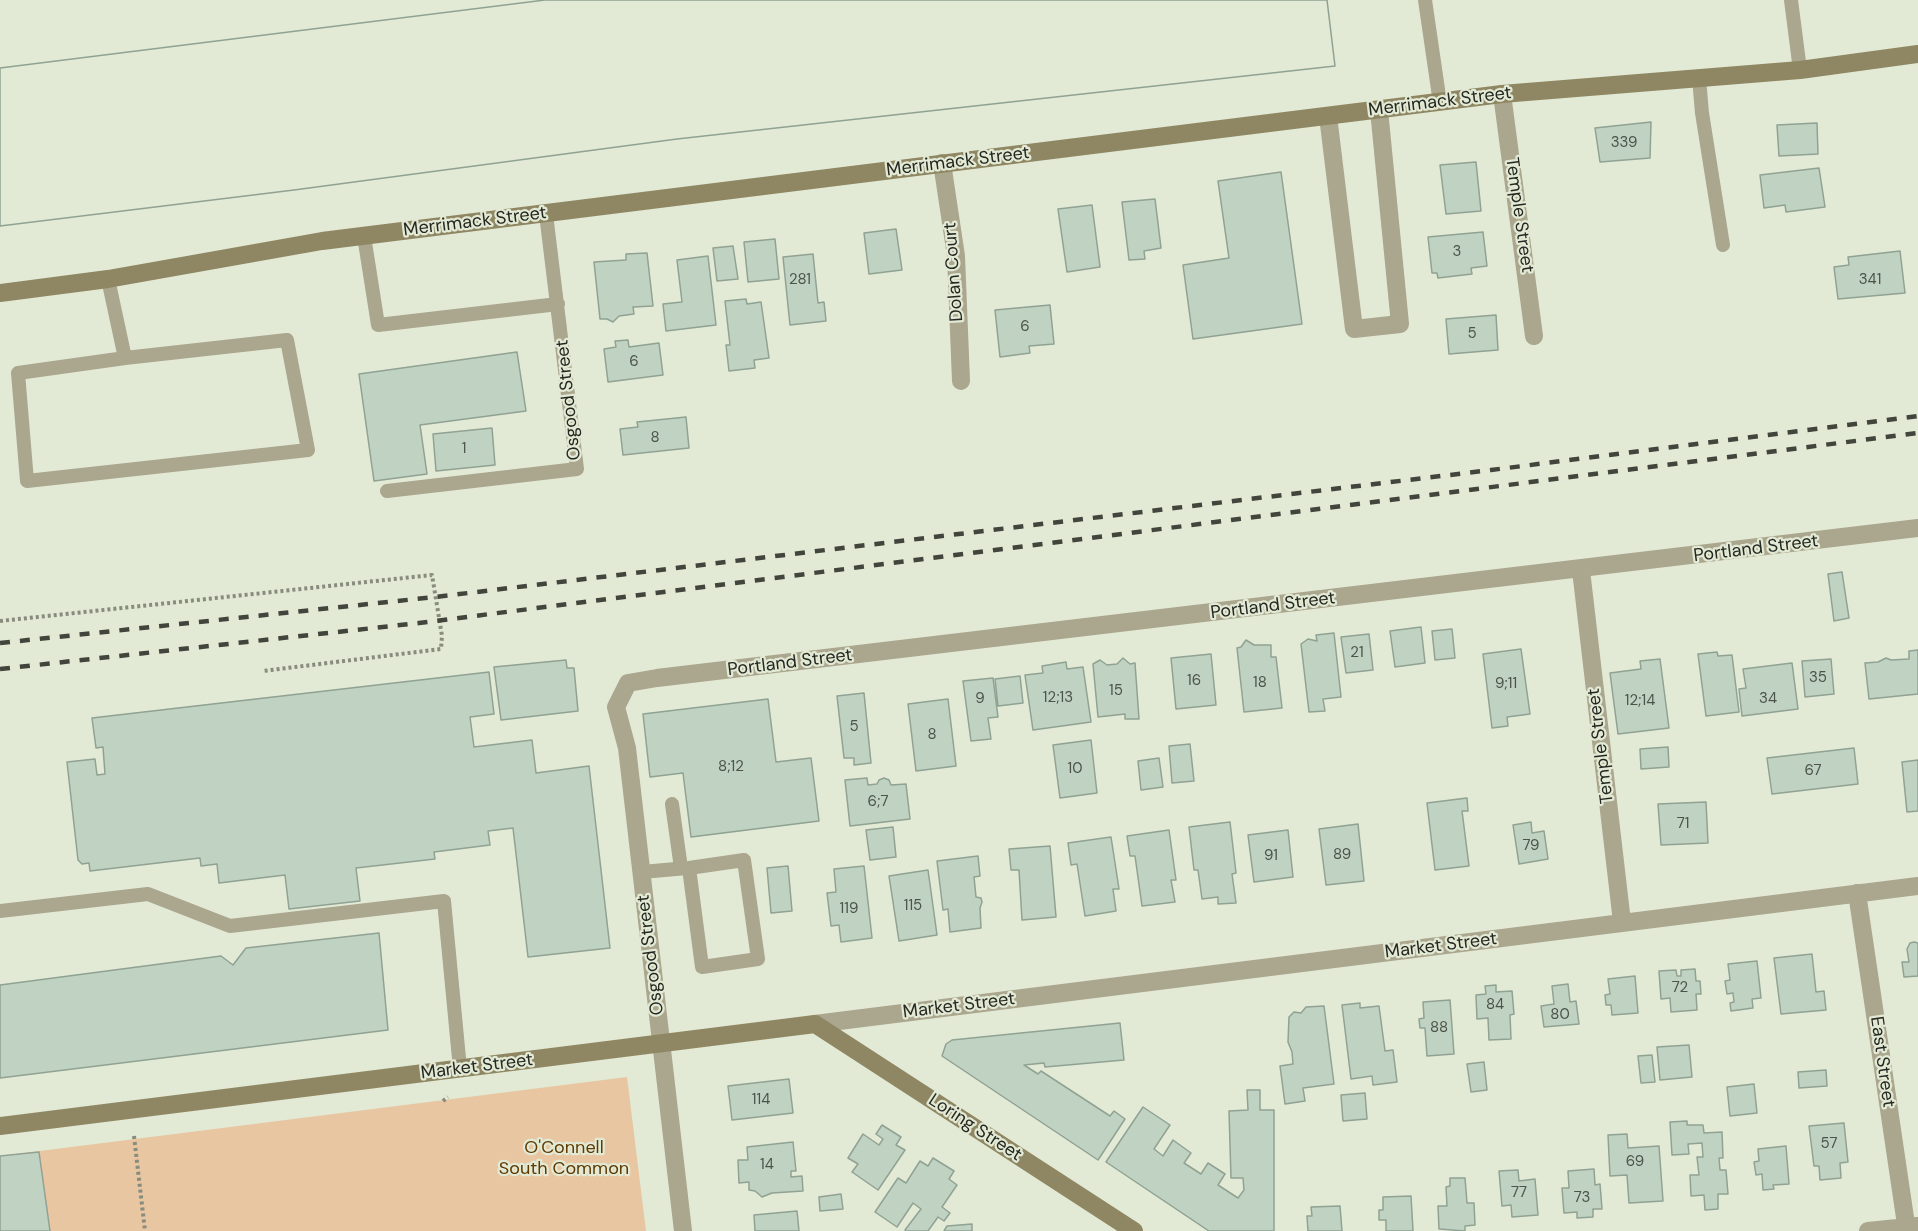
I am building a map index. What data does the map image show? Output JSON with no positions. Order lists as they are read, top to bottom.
{
  "streets": {
    "main road": ["Merrimack Street", "Market Street", "Loring Street"],
    "street": [
      "Temple Street",
      "Dolan Court",
      "Osgood Street",
      "Portland Street",
      "East Street"
    ]
  },
  "crossings": [
    ["Merrimack Street", "Temple Street"],
    ["Merrimack Street", "Dolan Court"],
    ["Merrimack Street", "Osgood Street"],
    ["Temple Street", "Portland Street"],
    ["Temple Street", "Market Street"],
    ["Osgood Street", "Portland Street"],
    ["Osgood Street", "Market Street"],
    ["Market Street", "East Street"],
    ["Market Street", "Loring Street"]
  ],
  "parks": ["O'Connell South Common"],
  "house_numbers": [
    "339",
    "3",
    "281",
    "341",
    "6",
    "5",
    "6",
    "8",
    "1",
    "21",
    "35",
    "16",
    "18",
    "9;11",
    "15",
    "12;13",
    "9",
    "34",
    "12;14",
    "5",
    "8",
    "8;12",
    "10",
    "67",
    "6;7",
    "71",
    "79",
    "89",
    "91",
    "115",
    "119",
    "72",
    "84",
    "80",
    "88",
    "114",
    "57",
    "69",
    "14",
    "77",
    "73"
  ]
}
